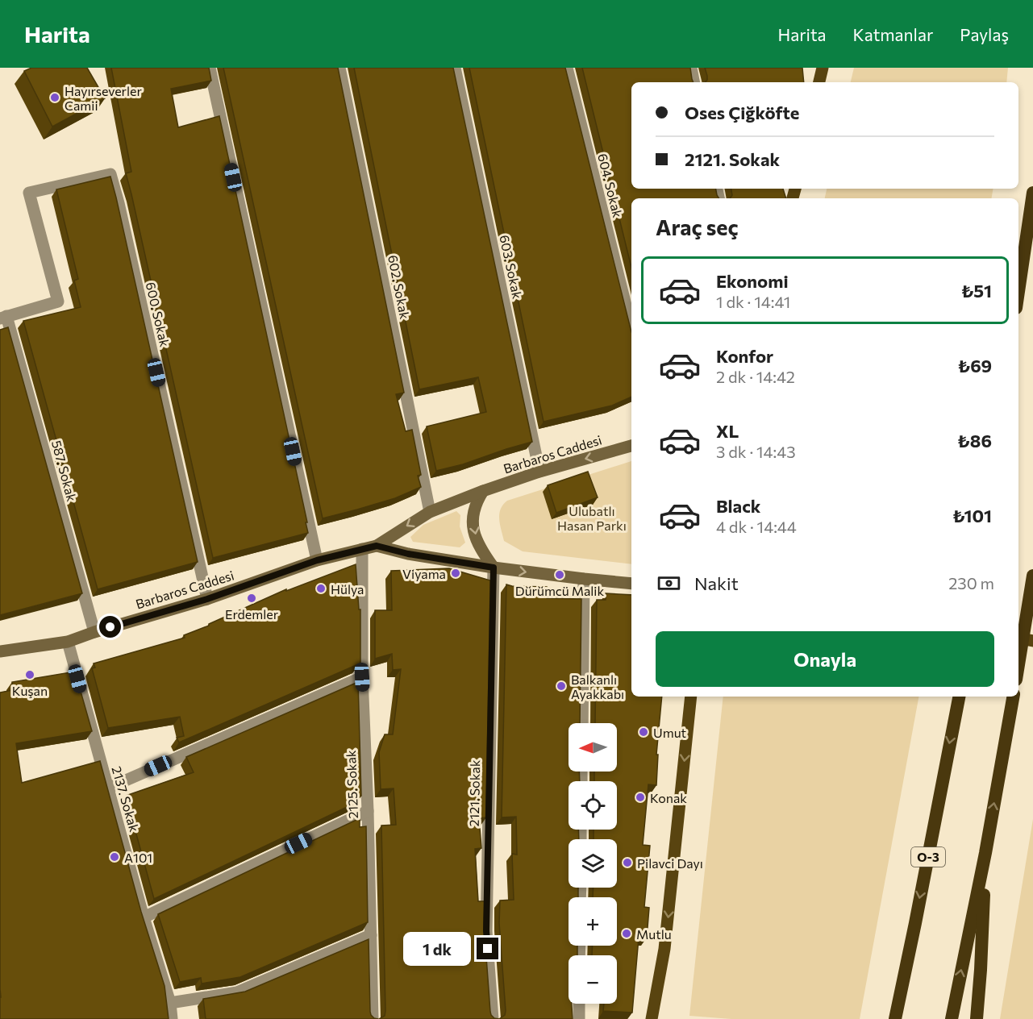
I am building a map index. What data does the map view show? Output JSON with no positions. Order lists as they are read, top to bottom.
{
  "streets": {
    "highway": ["O-3"],
    "main road": ["Barbaros Caddesi"],
    "street": [
      "604. Sokak",
      "603. Sokak",
      "602. Sokak",
      "600. Sokak",
      "587. Sokak",
      "2125. Sokak",
      "2121. Sokak",
      "2137. Sokak"
    ]
  },
  "crossings": [
    ["603. Sokak", "Barbaros Caddesi"],
    ["602. Sokak", "Barbaros Caddesi"],
    ["600. Sokak", "Barbaros Caddesi"],
    ["600. Sokak", "587. Sokak"],
    ["Barbaros Caddesi", "587. Sokak"],
    ["Barbaros Caddesi", "2125. Sokak"],
    ["Barbaros Caddesi", "2121. Sokak"],
    ["Barbaros Caddesi", "2137. Sokak"]
  ],
  "parks": ["Ulubatlı Hasan Parkı"],
  "places": [
    "Hayırseverler Camii",
    "Viyama",
    "Dürümcü Malik",
    "Hülya",
    "Erdemler",
    "Kuşan",
    "Balkanlı Ayakkabı",
    "Umut",
    "Konak",
    "A101",
    "Pilavci Dayı",
    "Mutlu"
  ],
  "north": "left",
  "page": {
    "header": "Harita",
    "nav": ["Harita", "Katmanlar", "Paylaş"],
    "banner": ["Oses Çiğköfte", "2121. Sokak"],
    "heading": "Araç seç",
    "list": [
      {
        "name": "Ekonomi",
        "note": "1 dk · 14:41",
        "value": "₺51"
      },
      {
        "name": "Konfor",
        "note": "2 dk · 14:42",
        "value": "₺69"
      },
      {
        "name": "XL",
        "note": "3 dk · 14:43",
        "value": "₺86"
      },
      {
        "name": "Black",
        "note": "4 dk · 14:44",
        "value": "₺101"
      }
    ],
    "pay": ["Nakit", "230 m"],
    "buttons": "Onayla",
    "map_buttons": ["+", "−"],
    "bubble": "1 dk"
  }
}
